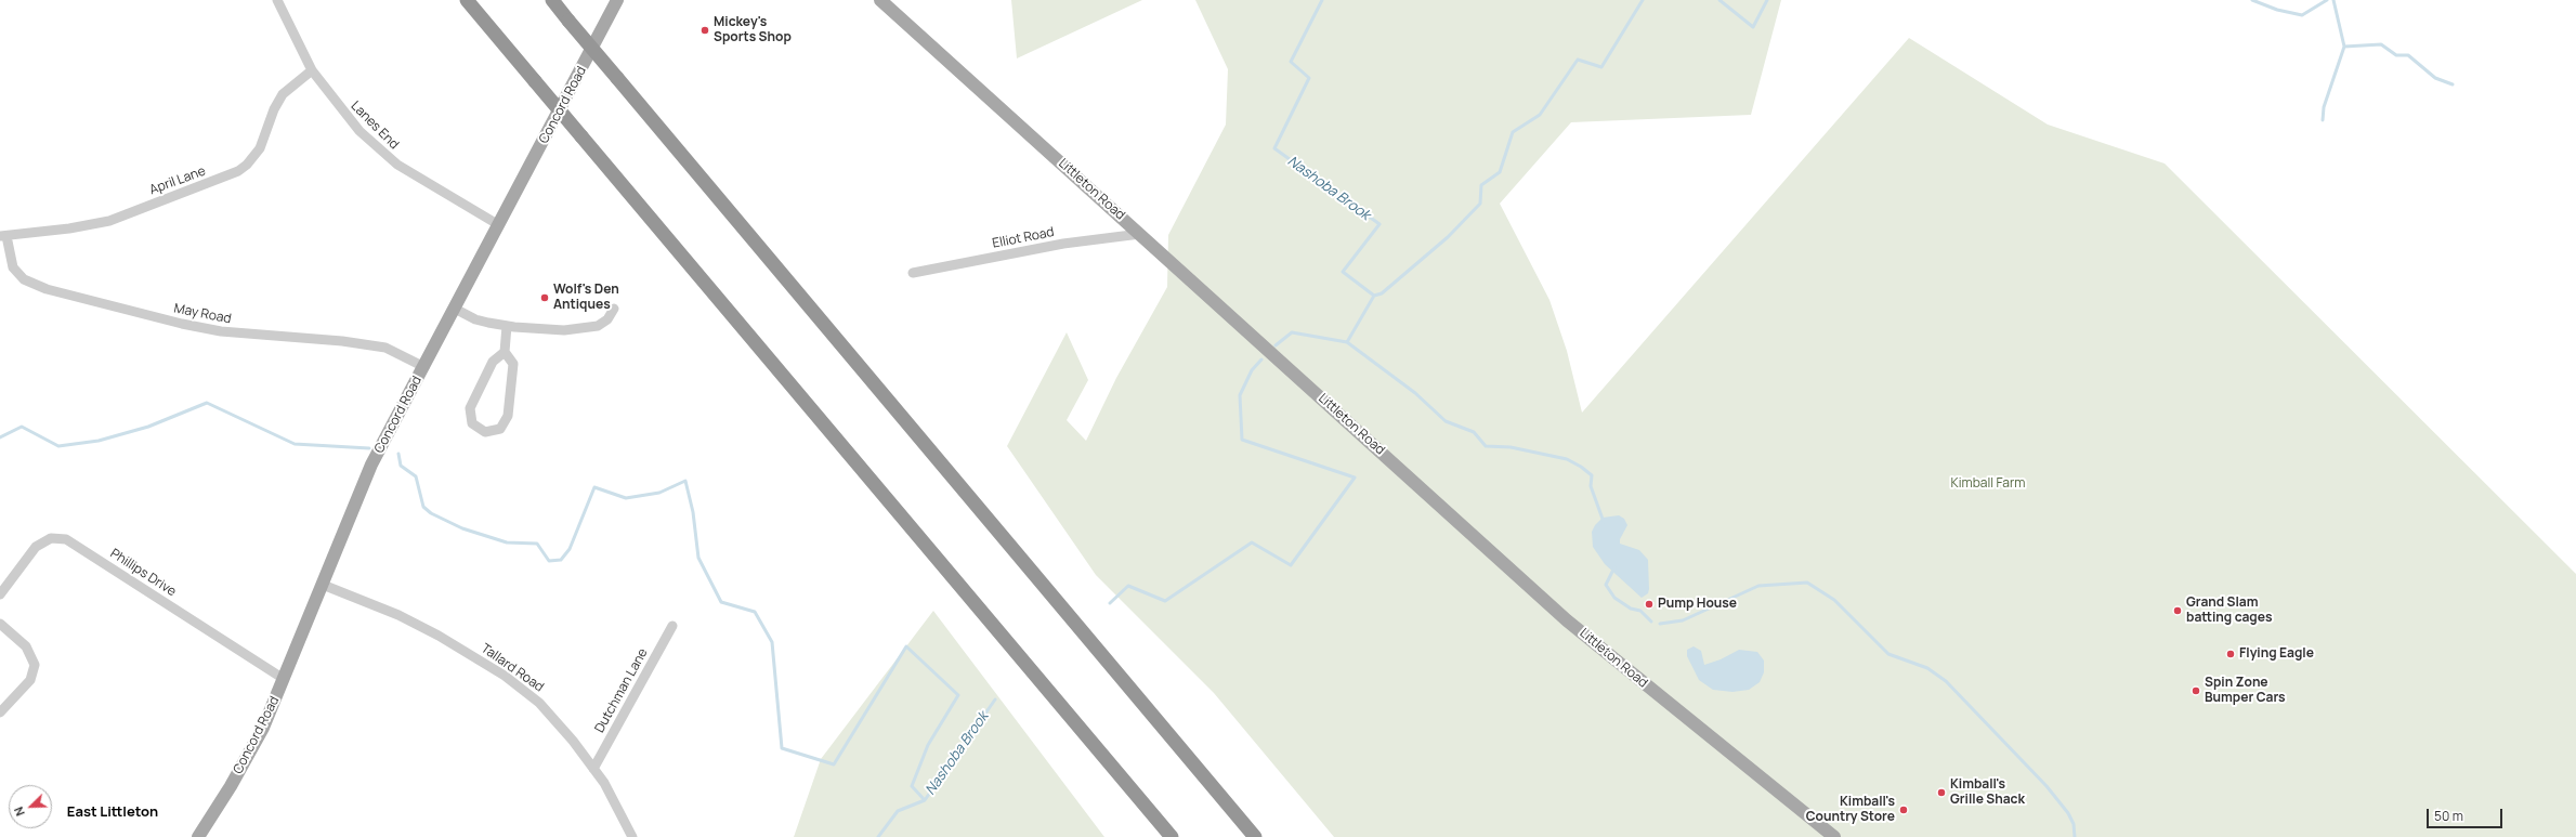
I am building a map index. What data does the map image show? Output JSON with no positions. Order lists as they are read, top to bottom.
{
  "streets": {
    "main road": ["Concord Road", "Littleton Road"],
    "street": [
      "Lanes End",
      "April Lane",
      "Elliot Road",
      "May Road",
      "Phillips Drive",
      "Tallard Road",
      "Dutchman Lane"
    ]
  },
  "crossings": [
    ["Concord Road", "Lanes End"],
    ["Concord Road", "May Road"],
    ["Concord Road", "Phillips Drive"],
    ["Concord Road", "Tallard Road"],
    ["Lanes End", "April Lane"],
    ["April Lane", "May Road"],
    ["Littleton Road", "Elliot Road"],
    ["Tallard Road", "Dutchman Lane"]
  ],
  "districts": ["East Littleton"],
  "water": ["Nashoba Brook"],
  "parks": ["Kimball Farm"],
  "places": [
    "Mickey's Sports Shop",
    "Wolf's Den Antiques",
    "Pump House",
    "Grand Slam batting cages",
    "Flying Eagle",
    "Spin Zone Bumper Cars",
    "Kimball's Grille Shack",
    "Kimball's Country Store"
  ],
  "scale_bar": "50 m",
  "north": "bottom left"
}
